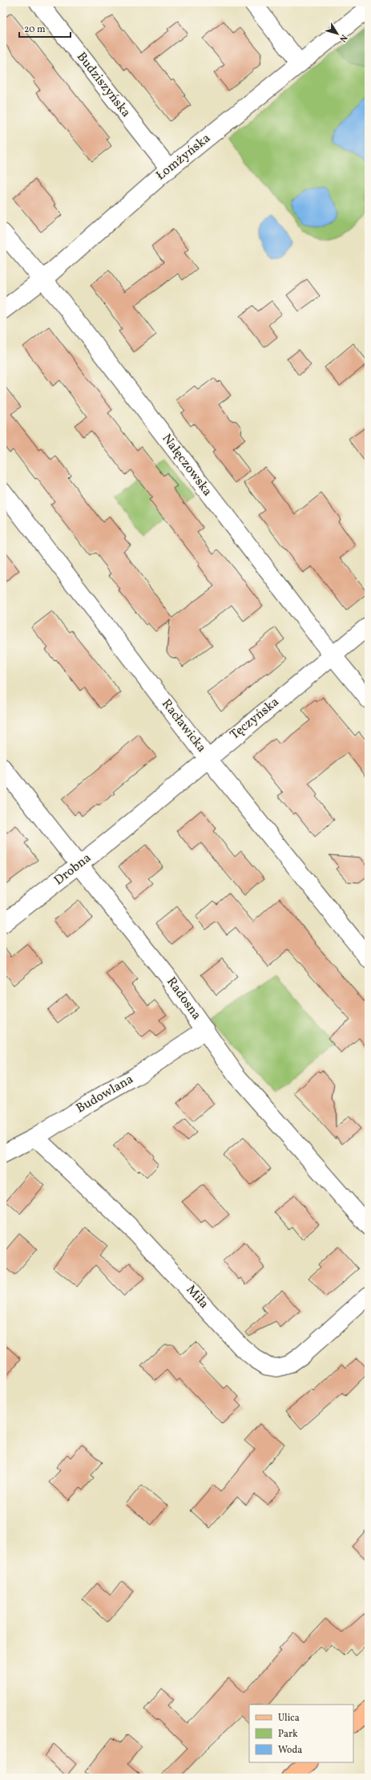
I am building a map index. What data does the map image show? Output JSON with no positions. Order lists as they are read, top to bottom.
{
  "streets": {
    "street": [
      "Budziszyńska",
      "Łomżyńska",
      "Nałęczowska",
      "Tęczyńska",
      "Racławicka",
      "Drobna",
      "Radosna",
      "Budowlana",
      "Miła"
    ]
  },
  "crossings": [
    ["Budziszyńska", "Łomżyńska"],
    ["Łomżyńska", "Nałęczowska"],
    ["Nałęczowska", "Tęczyńska"],
    ["Tęczyńska", "Racławicka"],
    ["Tęczyńska", "Drobna"],
    ["Drobna", "Radosna"],
    ["Radosna", "Budowlana"],
    ["Budowlana", "Miła"]
  ],
  "legend": ["Ulica", "Park", "Woda"],
  "scale_bar": "20 m",
  "north": "bottom right"
}
